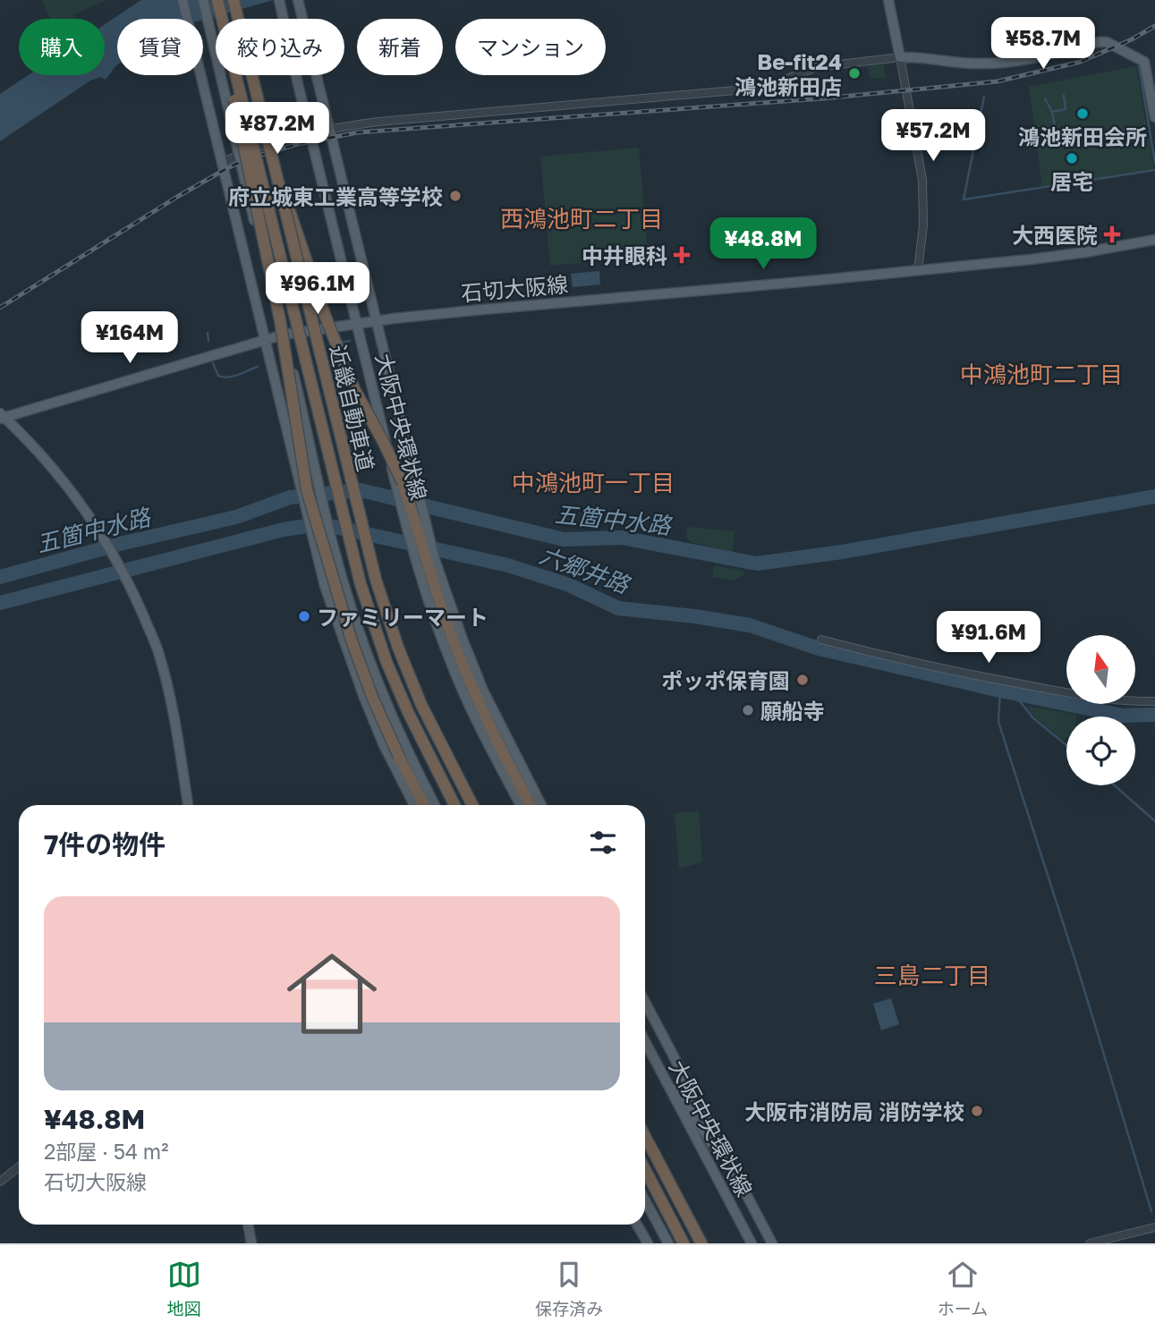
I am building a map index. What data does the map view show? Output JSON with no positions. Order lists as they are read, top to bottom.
{
  "streets": {
    "highway": ["近畿自動車道"],
    "main road": ["石切大阪線", "大阪中央環状線"]
  },
  "crossings": [
    ["石切大阪線", "大阪中央環状線"]
  ],
  "districts": [
    "西鴻池町二丁目",
    "中鴻池町二丁目",
    "中鴻池町一丁目",
    "三島二丁目"
  ],
  "water": ["五箇中水路", "六郷井路"],
  "places": {
    "other": [
      "Be-fit24 鴻池新田店",
      "鴻池新田会所",
      "居宅",
      "府立城東工業高等学校",
      "ファミリーマート",
      "ポッポ保育園",
      "願船寺",
      "大阪市消防局 消防学校"
    ],
    "health": ["大西医院", "中井眼科"]
  },
  "north": "top",
  "page": {
    "price": [
      "¥58.7M",
      "¥87.2M",
      "¥57.2M",
      "¥48.8M",
      "¥96.1M",
      "¥164M",
      "¥91.6M"
    ],
    "chip": [
      "購入",
      "賃貸",
      "絞り込み",
      "新着",
      "マンション"
    ],
    "heading": "7件の物件",
    "list": [
      {
        "name": "¥48.8M",
        "note": "2部屋 · 54 m² · 石切大阪線"
      }
    ],
    "tabs": ["地図", "保存済み", "ホーム"]
  }
}
